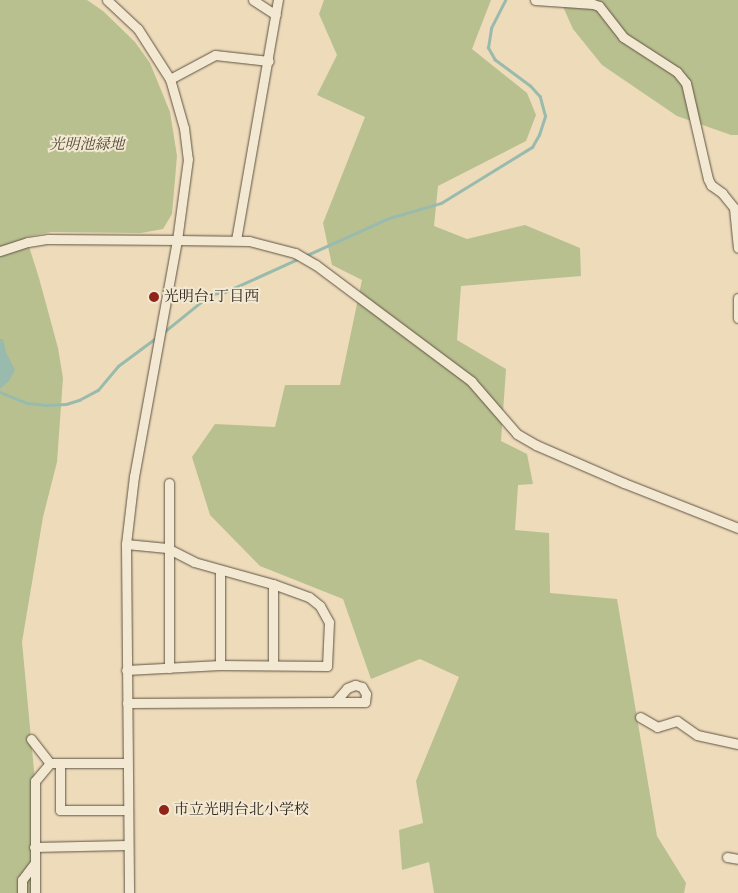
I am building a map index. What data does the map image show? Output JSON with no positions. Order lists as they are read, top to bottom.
{
  "parks": ["光明池緑地"],
  "places": ["光明台1丁目西", "市立光明台北小学校"]
}
